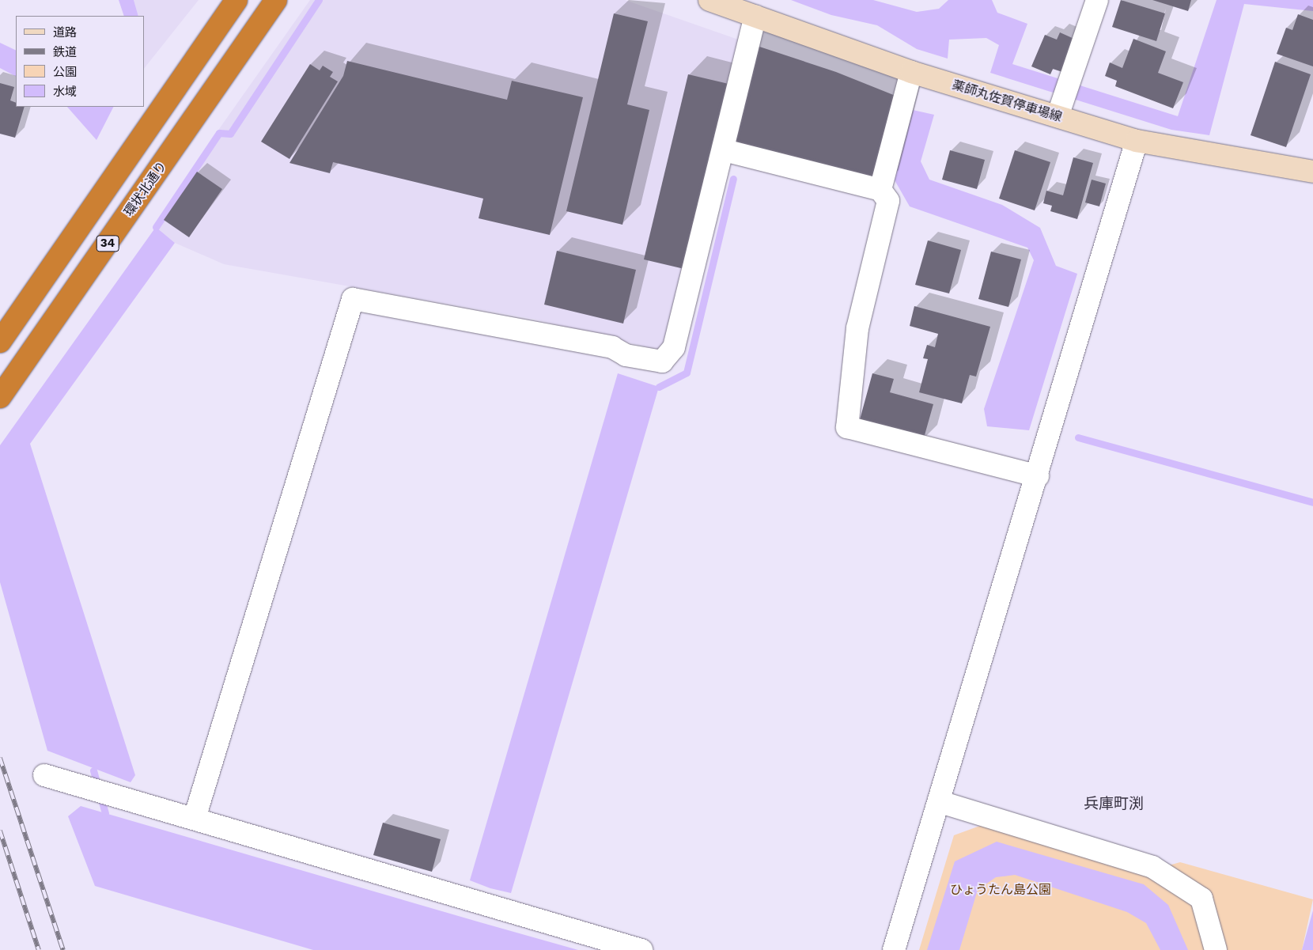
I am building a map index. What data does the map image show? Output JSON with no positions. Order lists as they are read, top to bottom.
{
  "streets": {
    "highway": ["環状北通り", "34"],
    "main road": ["薬師丸佐賀停車場線"]
  },
  "districts": ["兵庫町渕"],
  "parks": ["ひょうたん島公園"],
  "legend": [
    "道路",
    "鉄道",
    "公園",
    "水域"
  ]
}
